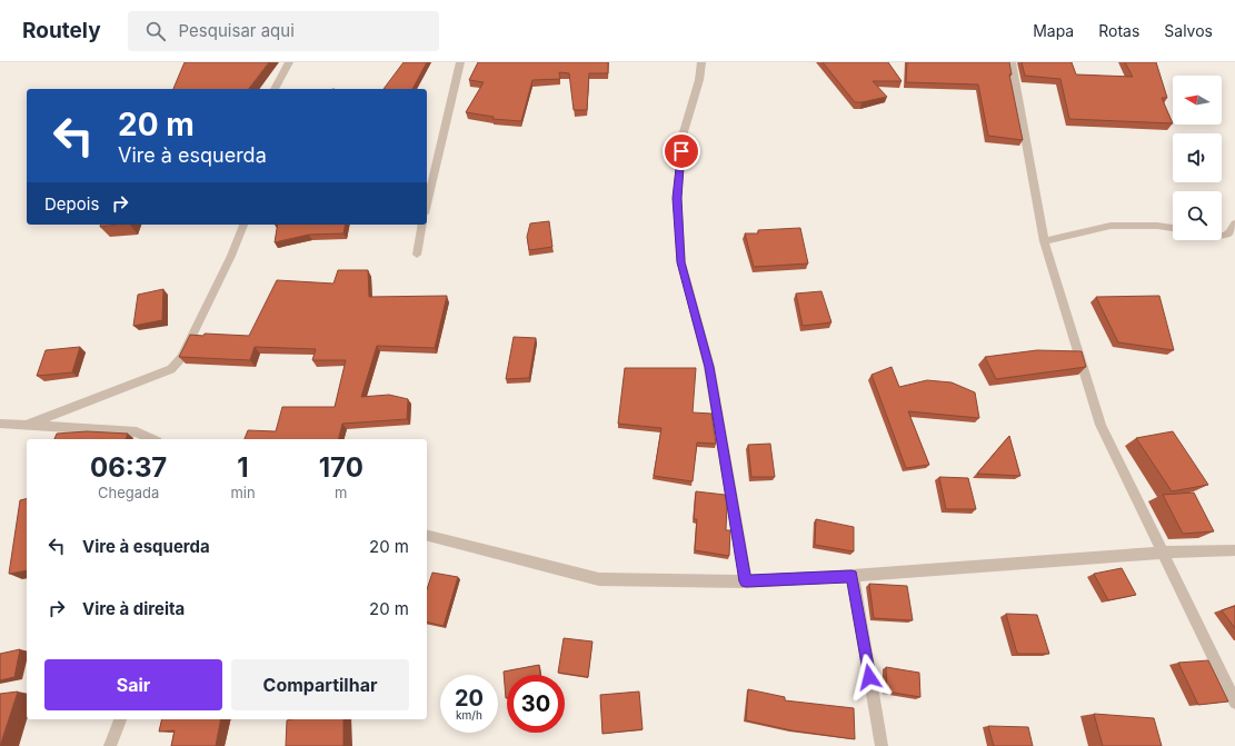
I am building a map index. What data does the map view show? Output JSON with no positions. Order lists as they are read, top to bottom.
{
  "north": "left",
  "page": {
    "header": "Routely",
    "search": "Pesquisar aqui",
    "nav": ["Mapa", "Rotas", "Salvos"],
    "turn": ["20 m", "Vire à esquerda"],
    "then": "Depois",
    "eta": [
      "06:37",
      "Chegada",
      "1",
      "min",
      "170",
      "m"
    ],
    "list": [
      {
        "name": "Vire à esquerda",
        "value": "20 m"
      },
      {
        "name": "Vire à direita",
        "value": "20 m"
      }
    ],
    "buttons": ["Sair", "Compartilhar"],
    "speed": "20 km/h",
    "limit": "30"
  }
}
